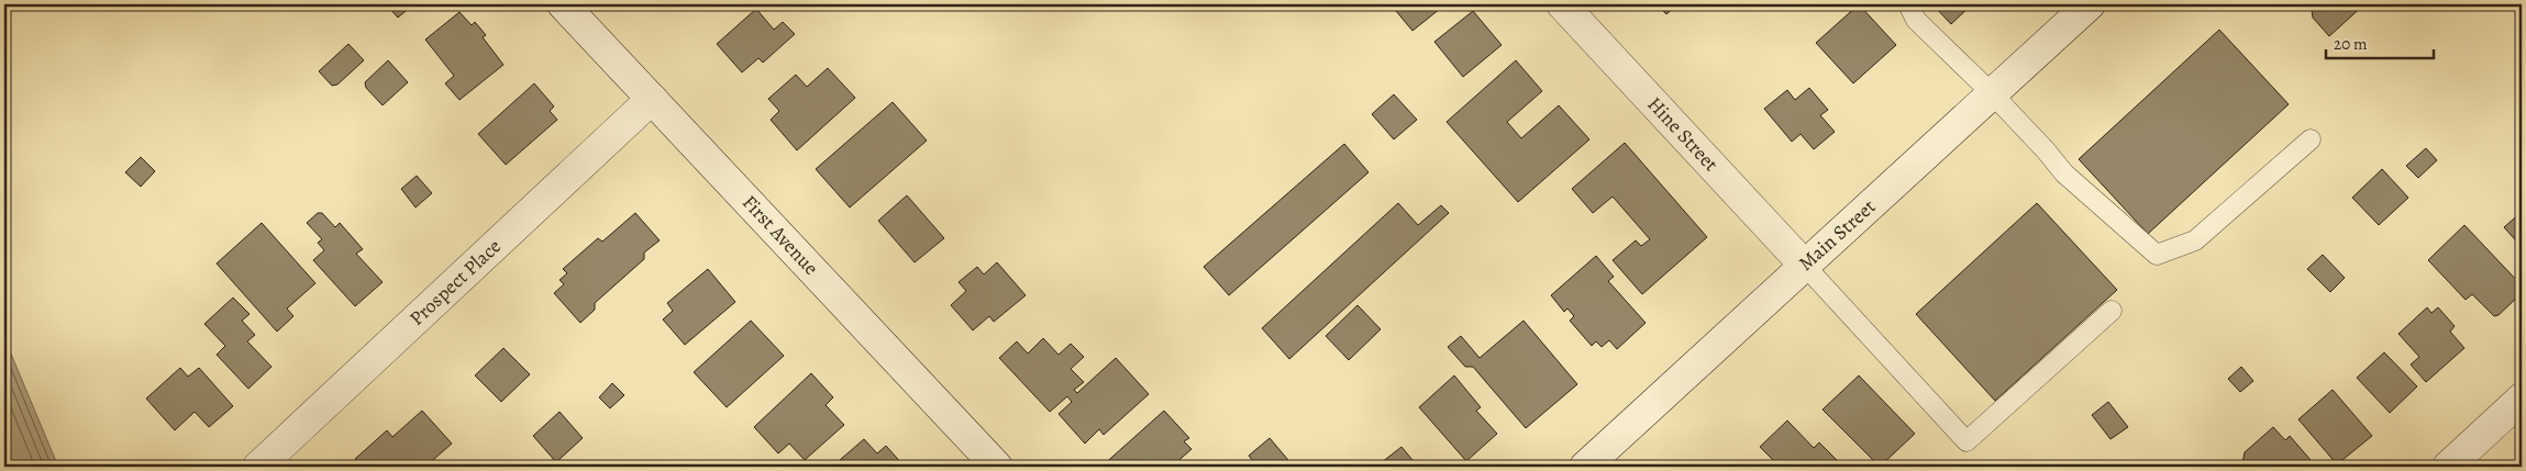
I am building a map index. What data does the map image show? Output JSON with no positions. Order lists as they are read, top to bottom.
{
  "streets": {
    "street": [
      "Hine Street",
      "First Avenue",
      "Main Street",
      "Prospect Place"
    ]
  },
  "crossings": [
    ["Hine Street", "Main Street"],
    ["First Avenue", "Prospect Place"]
  ],
  "scale_bar": "20 m"
}
